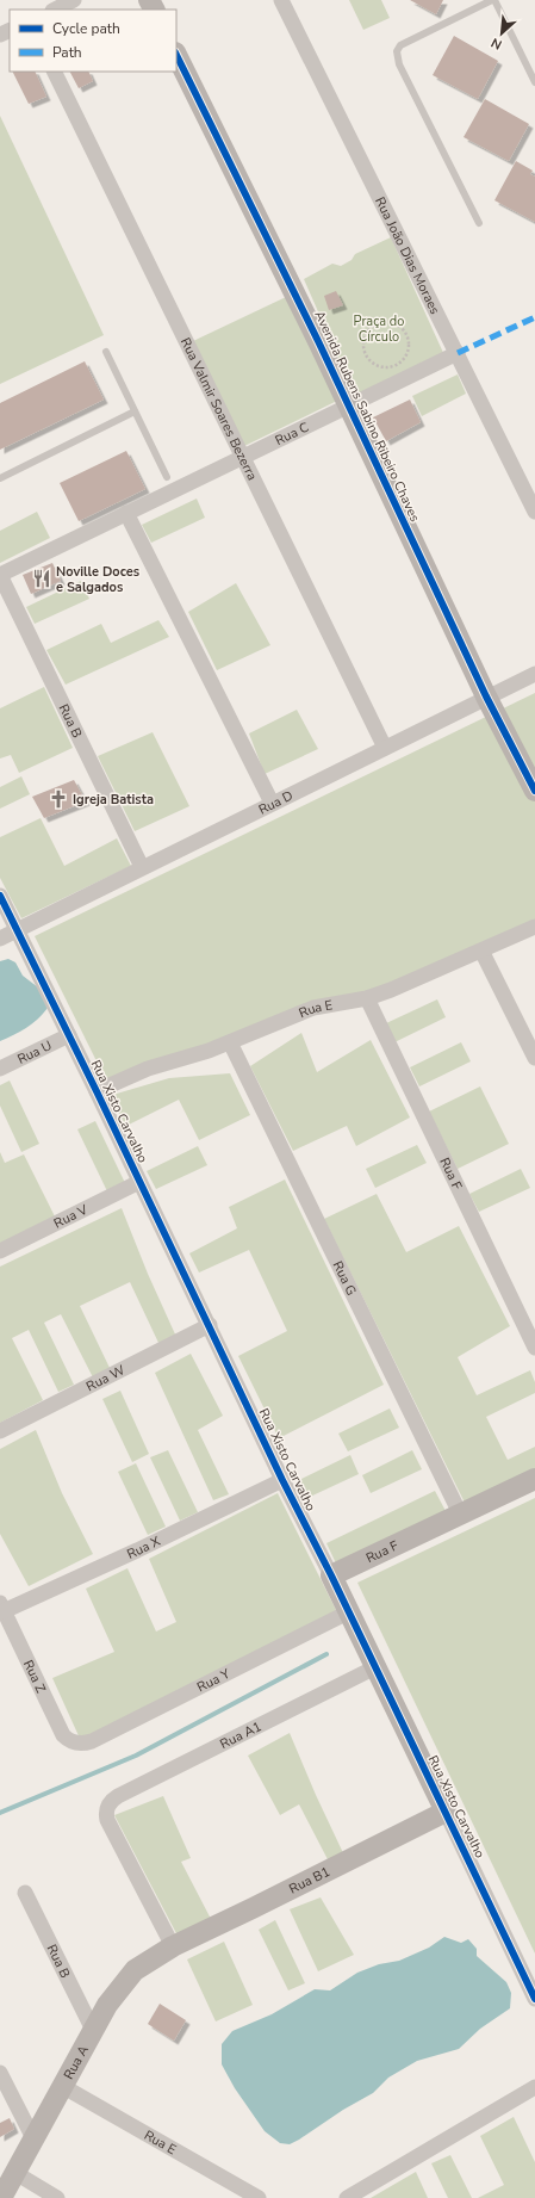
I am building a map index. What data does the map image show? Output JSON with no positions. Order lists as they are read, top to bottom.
{
  "streets": {
    "street": [
      "Rua João Dias Moraes",
      "Rua Valmir Soares Bezerra",
      "Avenida Rubens Sabino Ribeiro Chaves",
      "Rua C",
      "Rua B",
      "Rua D",
      "Rua E",
      "Rua U",
      "Rua Xisto Carvalho",
      "Rua F",
      "Rua V",
      "Rua G",
      "Rua W",
      "Rua X",
      "Rua Z",
      "Rua Y",
      "Rua A1",
      "Rua B1",
      "Rua A"
    ]
  },
  "crossings": [
    ["Rua João Dias Moraes", "Rua C"],
    ["Rua Valmir Soares Bezerra", "Rua C"],
    ["Rua Valmir Soares Bezerra", "Rua D"],
    ["Avenida Rubens Sabino Ribeiro Chaves", "Rua C"],
    ["Avenida Rubens Sabino Ribeiro Chaves", "Rua D"],
    ["Rua C", "Rua B"],
    ["Rua B", "Rua D"],
    ["Rua B", "Rua A"],
    ["Rua D", "Rua Xisto Carvalho"],
    ["Rua E", "Rua Xisto Carvalho"],
    ["Rua E", "Rua F"],
    ["Rua E", "Rua G"],
    ["Rua E", "Rua A"],
    ["Rua U", "Rua Xisto Carvalho"],
    ["Rua Xisto Carvalho", "Rua F"],
    ["Rua Xisto Carvalho", "Rua V"],
    ["Rua Xisto Carvalho", "Rua W"],
    ["Rua Xisto Carvalho", "Rua X"],
    ["Rua Xisto Carvalho", "Rua Y"],
    ["Rua Xisto Carvalho", "Rua A1"],
    ["Rua Xisto Carvalho", "Rua B1"],
    ["Rua F", "Rua G"],
    ["Rua X", "Rua Z"],
    ["Rua Z", "Rua Y"],
    ["Rua A1", "Rua B1"],
    ["Rua A1", "Rua A"],
    ["Rua B1", "Rua A"]
  ],
  "parks": ["Praça do Círculo"],
  "places": {
    "restaurant": ["Noville Doces e Salgados"],
    "church": ["Igreja Batista"]
  },
  "legend": ["Cycle path", "Path"],
  "north": "bottom left"
}
